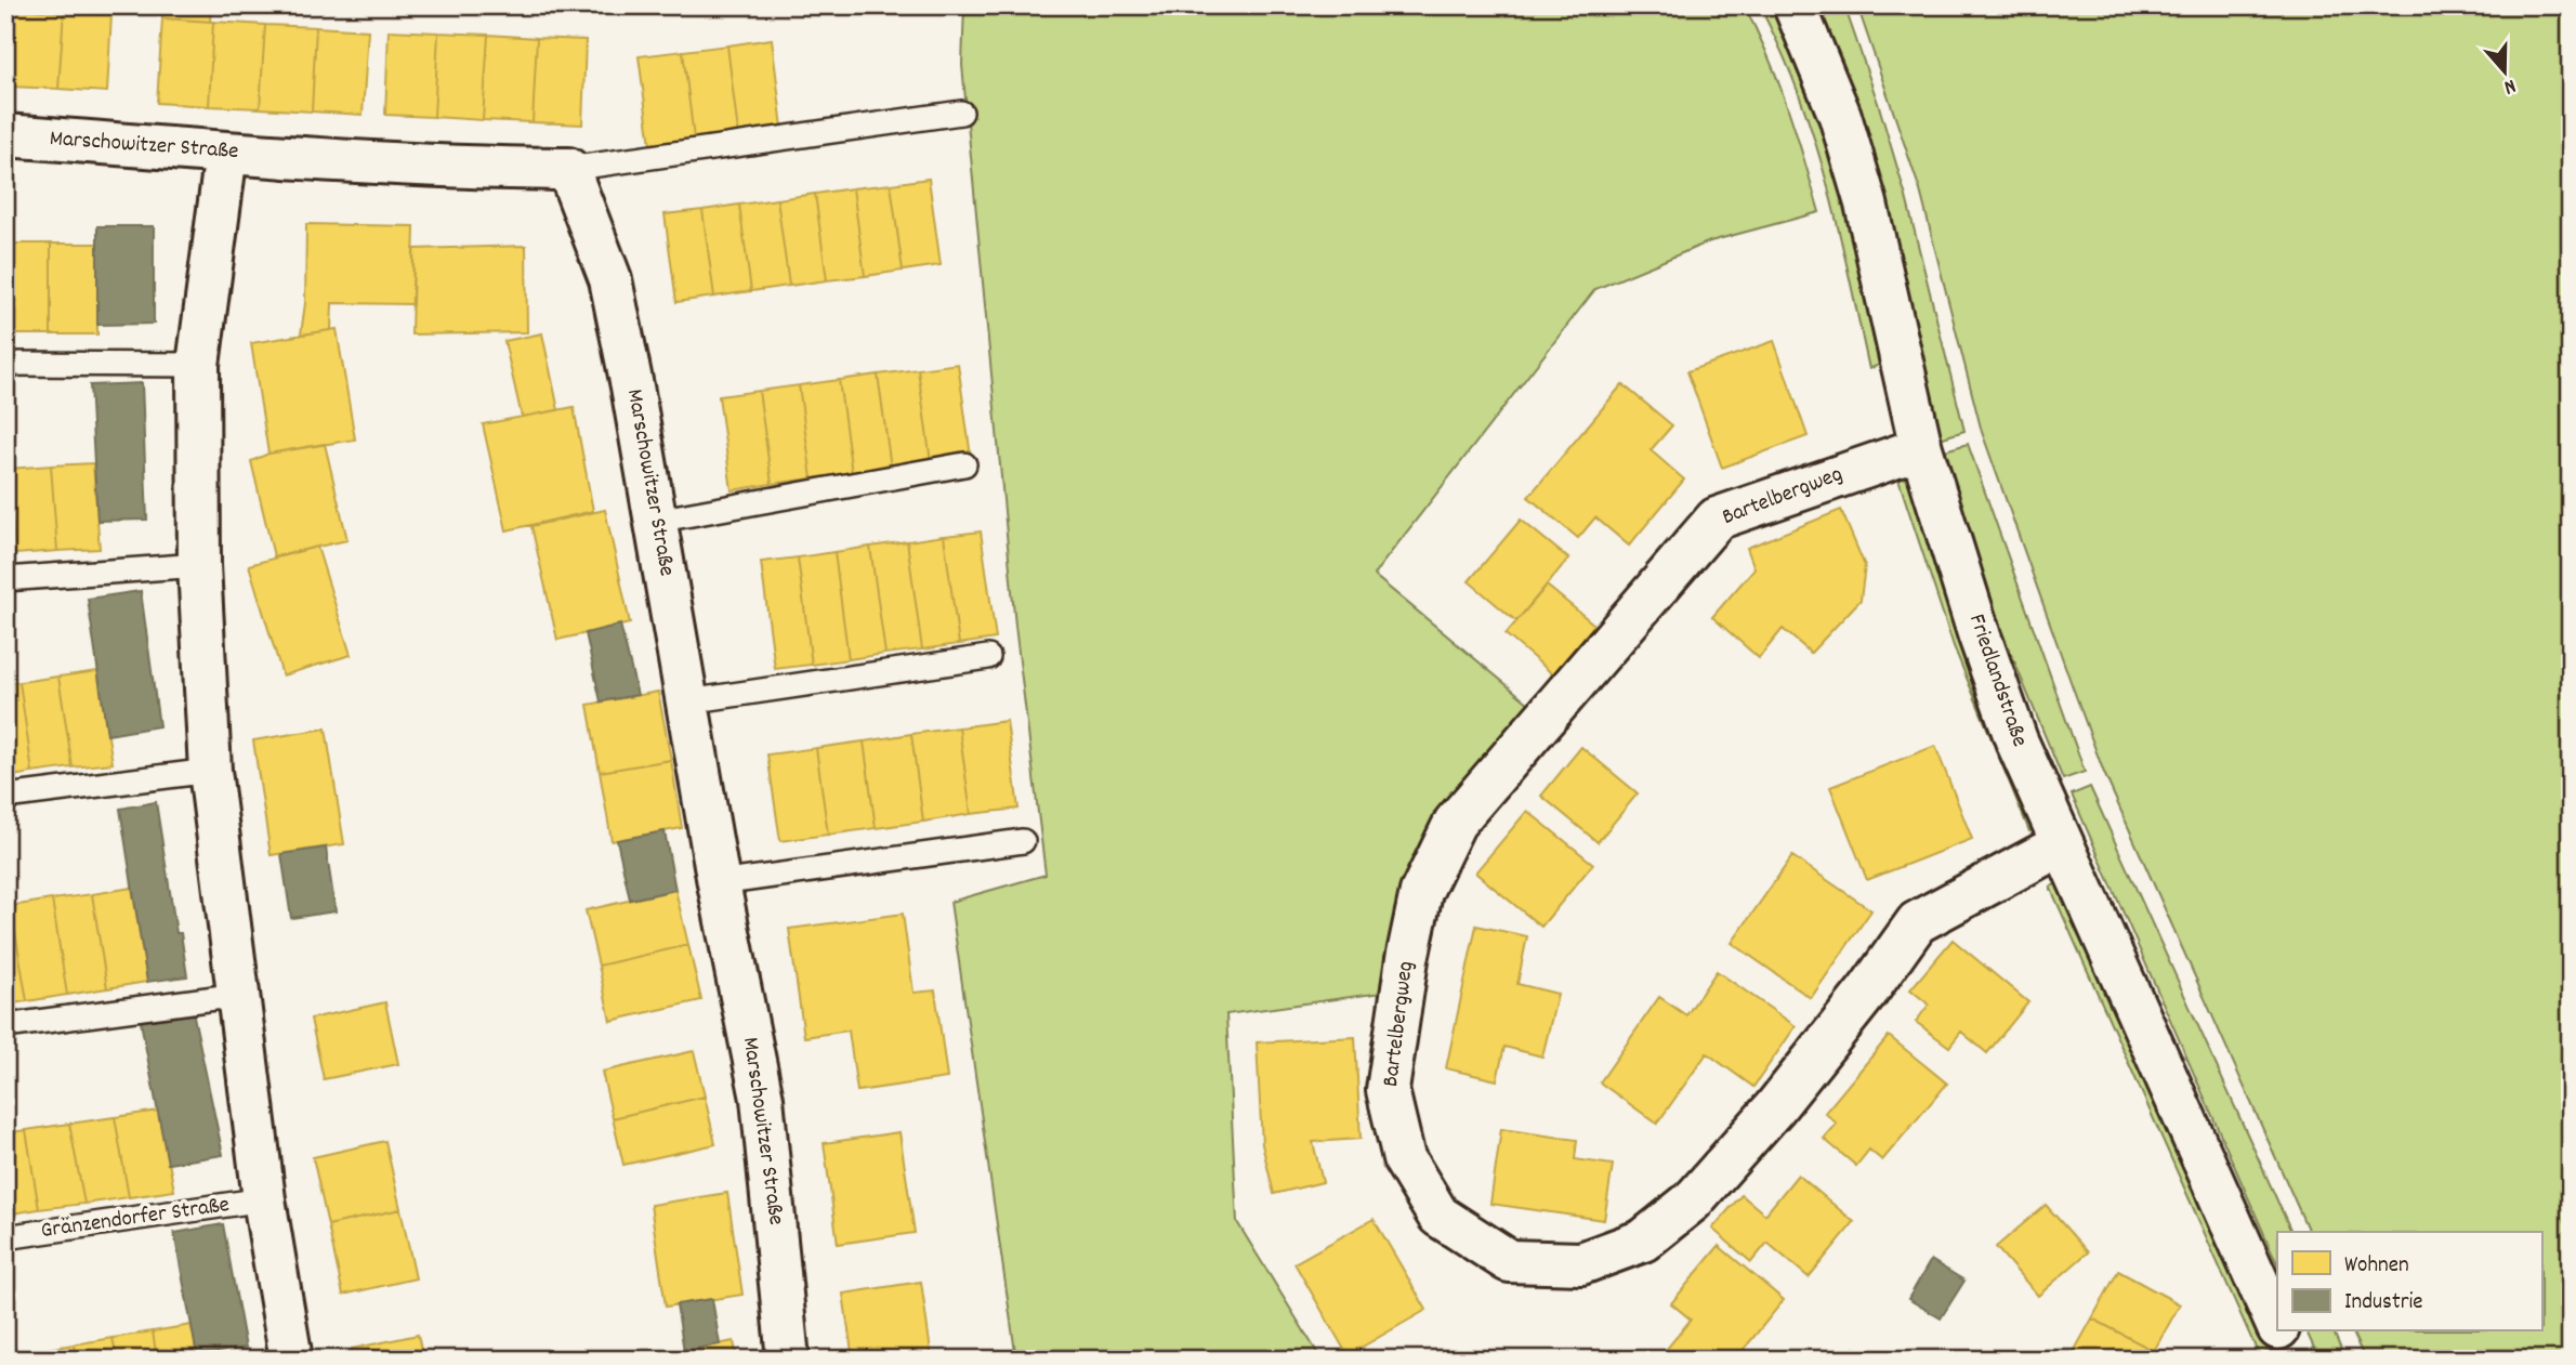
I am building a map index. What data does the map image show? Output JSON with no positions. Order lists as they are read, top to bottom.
{
  "streets": {
    "street": ["Marschowitzer Straße", "Bartelbergweg", "Friedlandstraße"],
    "lane": ["Gränzendorfer Straße"]
  },
  "crossings": [
    ["Bartelbergweg", "Friedlandstraße"]
  ],
  "legend": ["Wohnen", "Industrie"],
  "north": "bottom"
}
